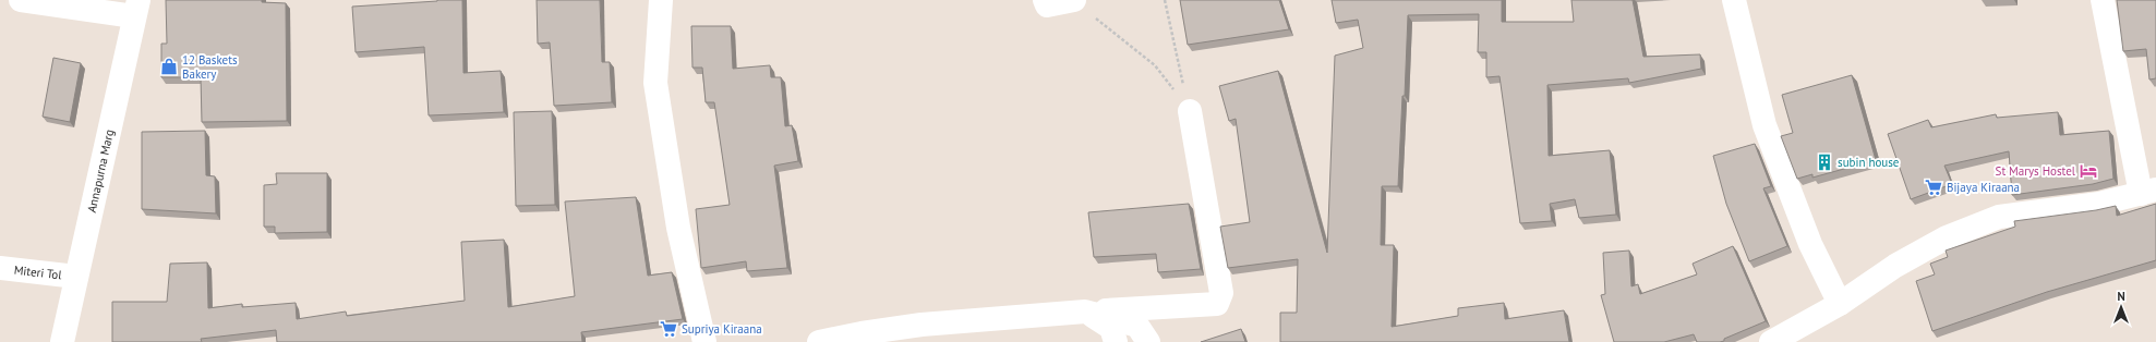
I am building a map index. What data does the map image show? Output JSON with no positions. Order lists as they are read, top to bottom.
{
  "streets": {
    "street": ["Annapurna Marg", "Miteri Tol"]
  },
  "crossings": [
    ["Annapurna Marg", "Miteri Tol"]
  ],
  "places": {
    "shop": ["12 Baskets Bakery"],
    "building": ["subin house"],
    "hotel": ["St Marys Hostel"],
    "supermarket": ["Bijaya Kiraana", "Supriya Kiraana"]
  },
  "north": "top"
}
